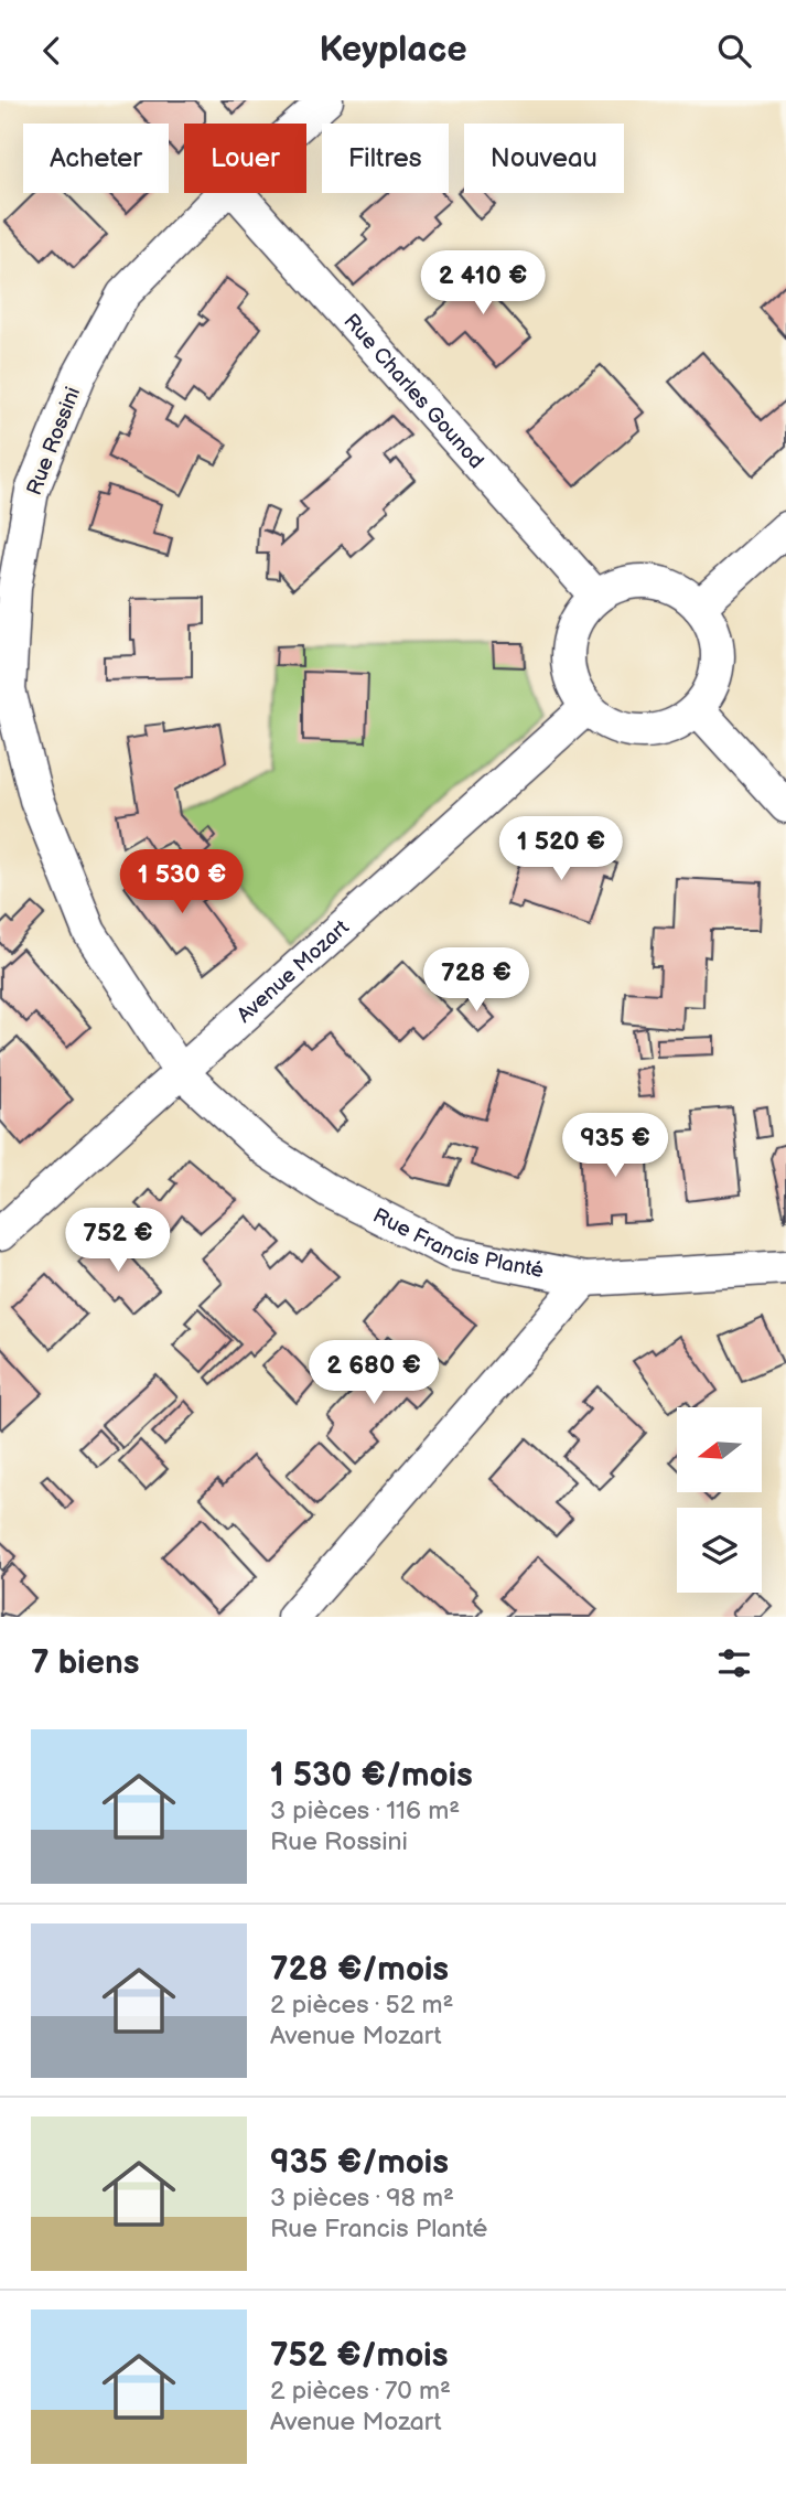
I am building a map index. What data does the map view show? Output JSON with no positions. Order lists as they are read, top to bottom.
{
  "streets": {
    "street": [
      "Rue Charles Gounod",
      "Rue Rossini",
      "Avenue Mozart",
      "Rue Francis Planté"
    ]
  },
  "crossings": [
    ["Rue Charles Gounod", "Avenue Mozart"],
    ["Rue Rossini", "Avenue Mozart"],
    ["Rue Rossini", "Rue Francis Planté"],
    ["Avenue Mozart", "Rue Francis Planté"]
  ],
  "north": "left",
  "page": {
    "header": "Keyplace",
    "chip": [
      "Acheter",
      "Louer",
      "Filtres",
      "Nouveau"
    ],
    "price": [
      "2 410 €",
      "1 520 €",
      "1 530 €",
      "728 €",
      "935 €",
      "752 €",
      "2 680 €"
    ],
    "heading": "7 biens",
    "list": [
      {
        "name": "1 530 €/mois",
        "note": "3 pièces · 116 m² · Rue Rossini"
      },
      {
        "name": "728 €/mois",
        "note": "2 pièces · 52 m² · Avenue Mozart"
      },
      {
        "name": "935 €/mois",
        "note": "3 pièces · 98 m² · Rue Francis Planté"
      },
      {
        "name": "752 €/mois",
        "note": "2 pièces · 70 m² · Avenue Mozart"
      }
    ]
  }
}
